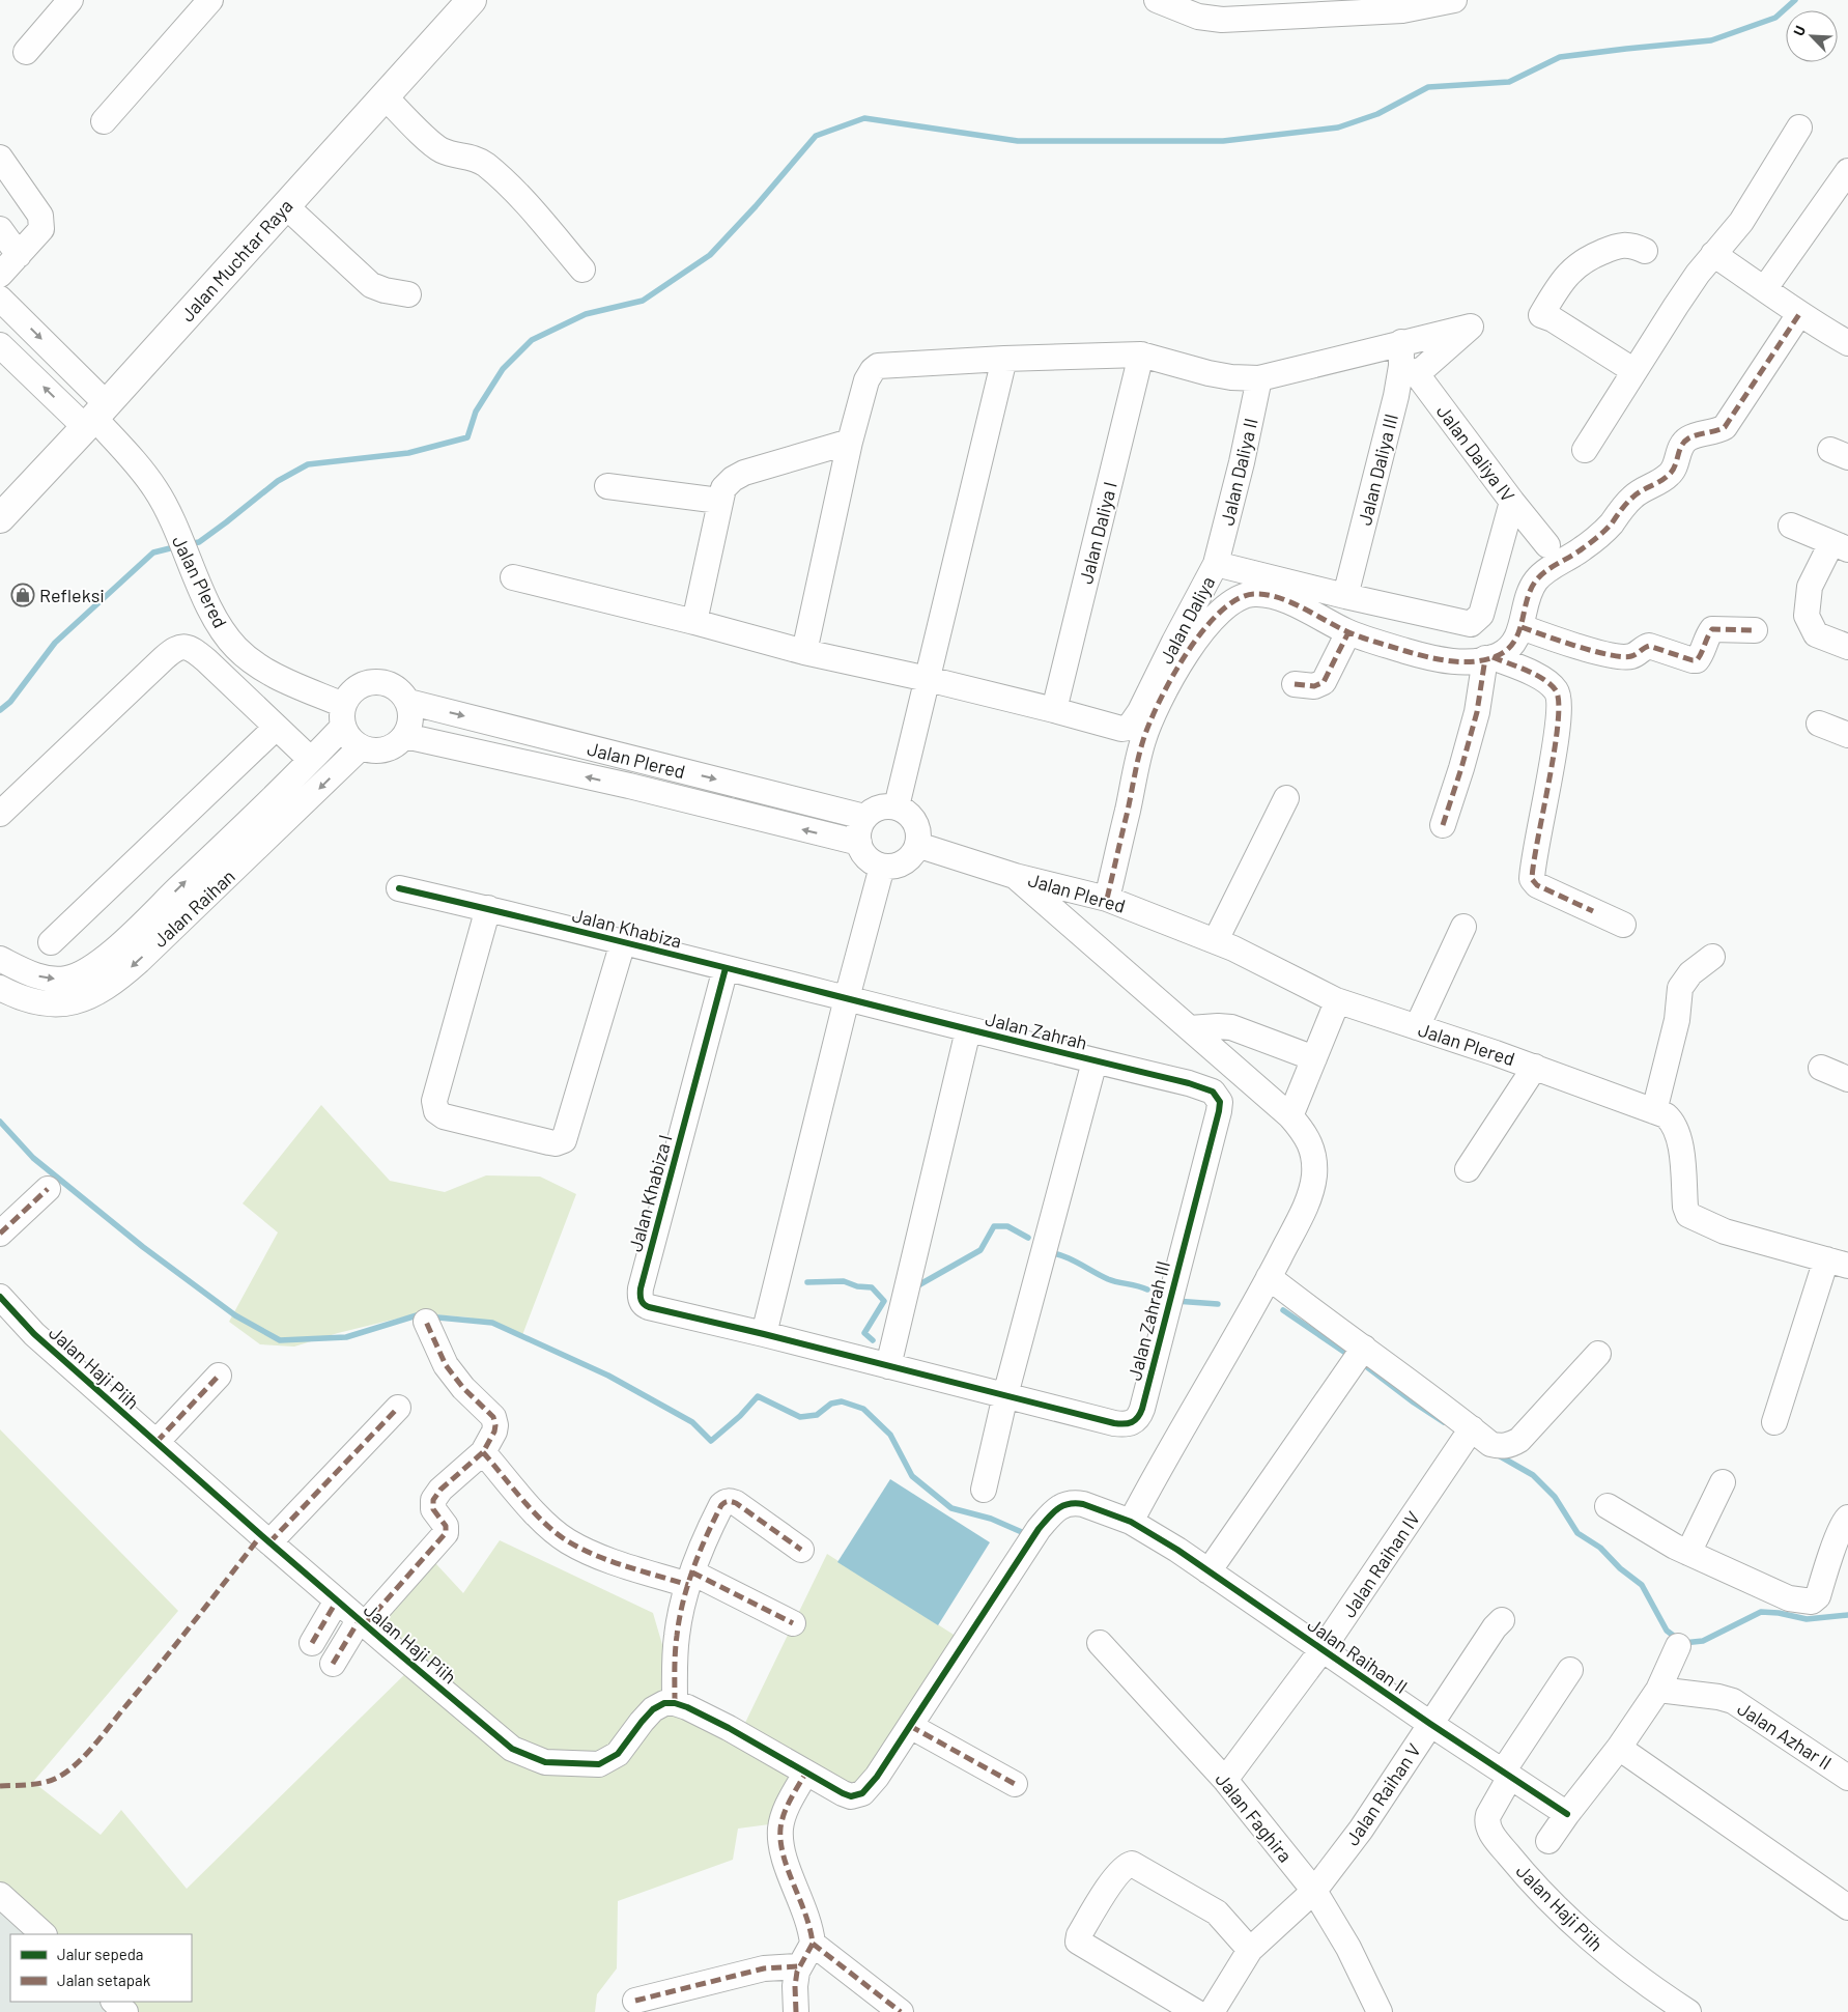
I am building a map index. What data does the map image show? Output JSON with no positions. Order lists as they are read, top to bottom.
{
  "streets": {
    "highway": ["Jalan Muchtar Raya"],
    "street": [
      "Jalan Daliya IV",
      "Jalan Daliya III",
      "Jalan Daliya II",
      "Jalan Daliya I",
      "Jalan Plered",
      "Jalan Daliya",
      "Jalan Raihan",
      "Jalan Khabiza",
      "Jalan Zahrah",
      "Jalan Khabiza I",
      "Jalan Zahrah III",
      "Jalan Haji Piih",
      "Jalan Raihan IV",
      "Jalan Raihan II",
      "Jalan Azhar II",
      "Jalan Raihan V",
      "Jalan Faghira"
    ]
  },
  "crossings": [
    ["Jalan Muchtar Raya", "Jalan Plered"],
    ["Jalan Daliya IV", "Jalan Daliya III"],
    ["Jalan Daliya IV", "Jalan Daliya"],
    ["Jalan Daliya III", "Jalan Daliya"],
    ["Jalan Daliya II", "Jalan Daliya"],
    ["Jalan Daliya I", "Jalan Daliya"],
    ["Jalan Plered", "Jalan Raihan"],
    ["Jalan Khabiza", "Jalan Zahrah"],
    ["Jalan Khabiza", "Jalan Khabiza I"],
    ["Jalan Zahrah", "Jalan Zahrah III"],
    ["Jalan Haji Piih", "Jalan Raihan II"],
    ["Jalan Raihan IV", "Jalan Raihan II"],
    ["Jalan Raihan IV", "Jalan Faghira"],
    ["Jalan Raihan II", "Jalan Raihan V"],
    ["Jalan Raihan V", "Jalan Faghira"]
  ],
  "places": {
    "shop": ["Refleksi"]
  },
  "legend": ["Jalur sepeda", "Jalan setapak"],
  "north": "top left"
}
